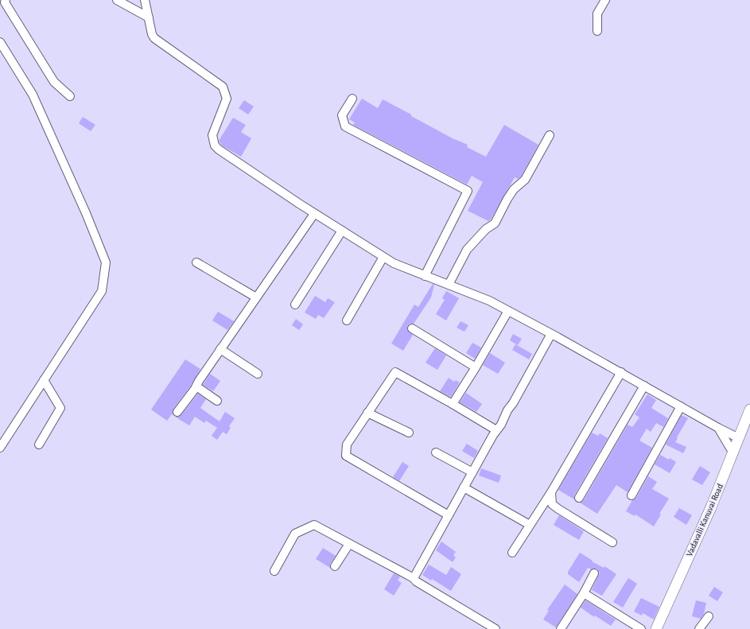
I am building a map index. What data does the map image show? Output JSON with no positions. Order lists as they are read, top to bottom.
{
  "streets": {
    "street": ["Vadavalli Kanuvai Road"]
  }
}
